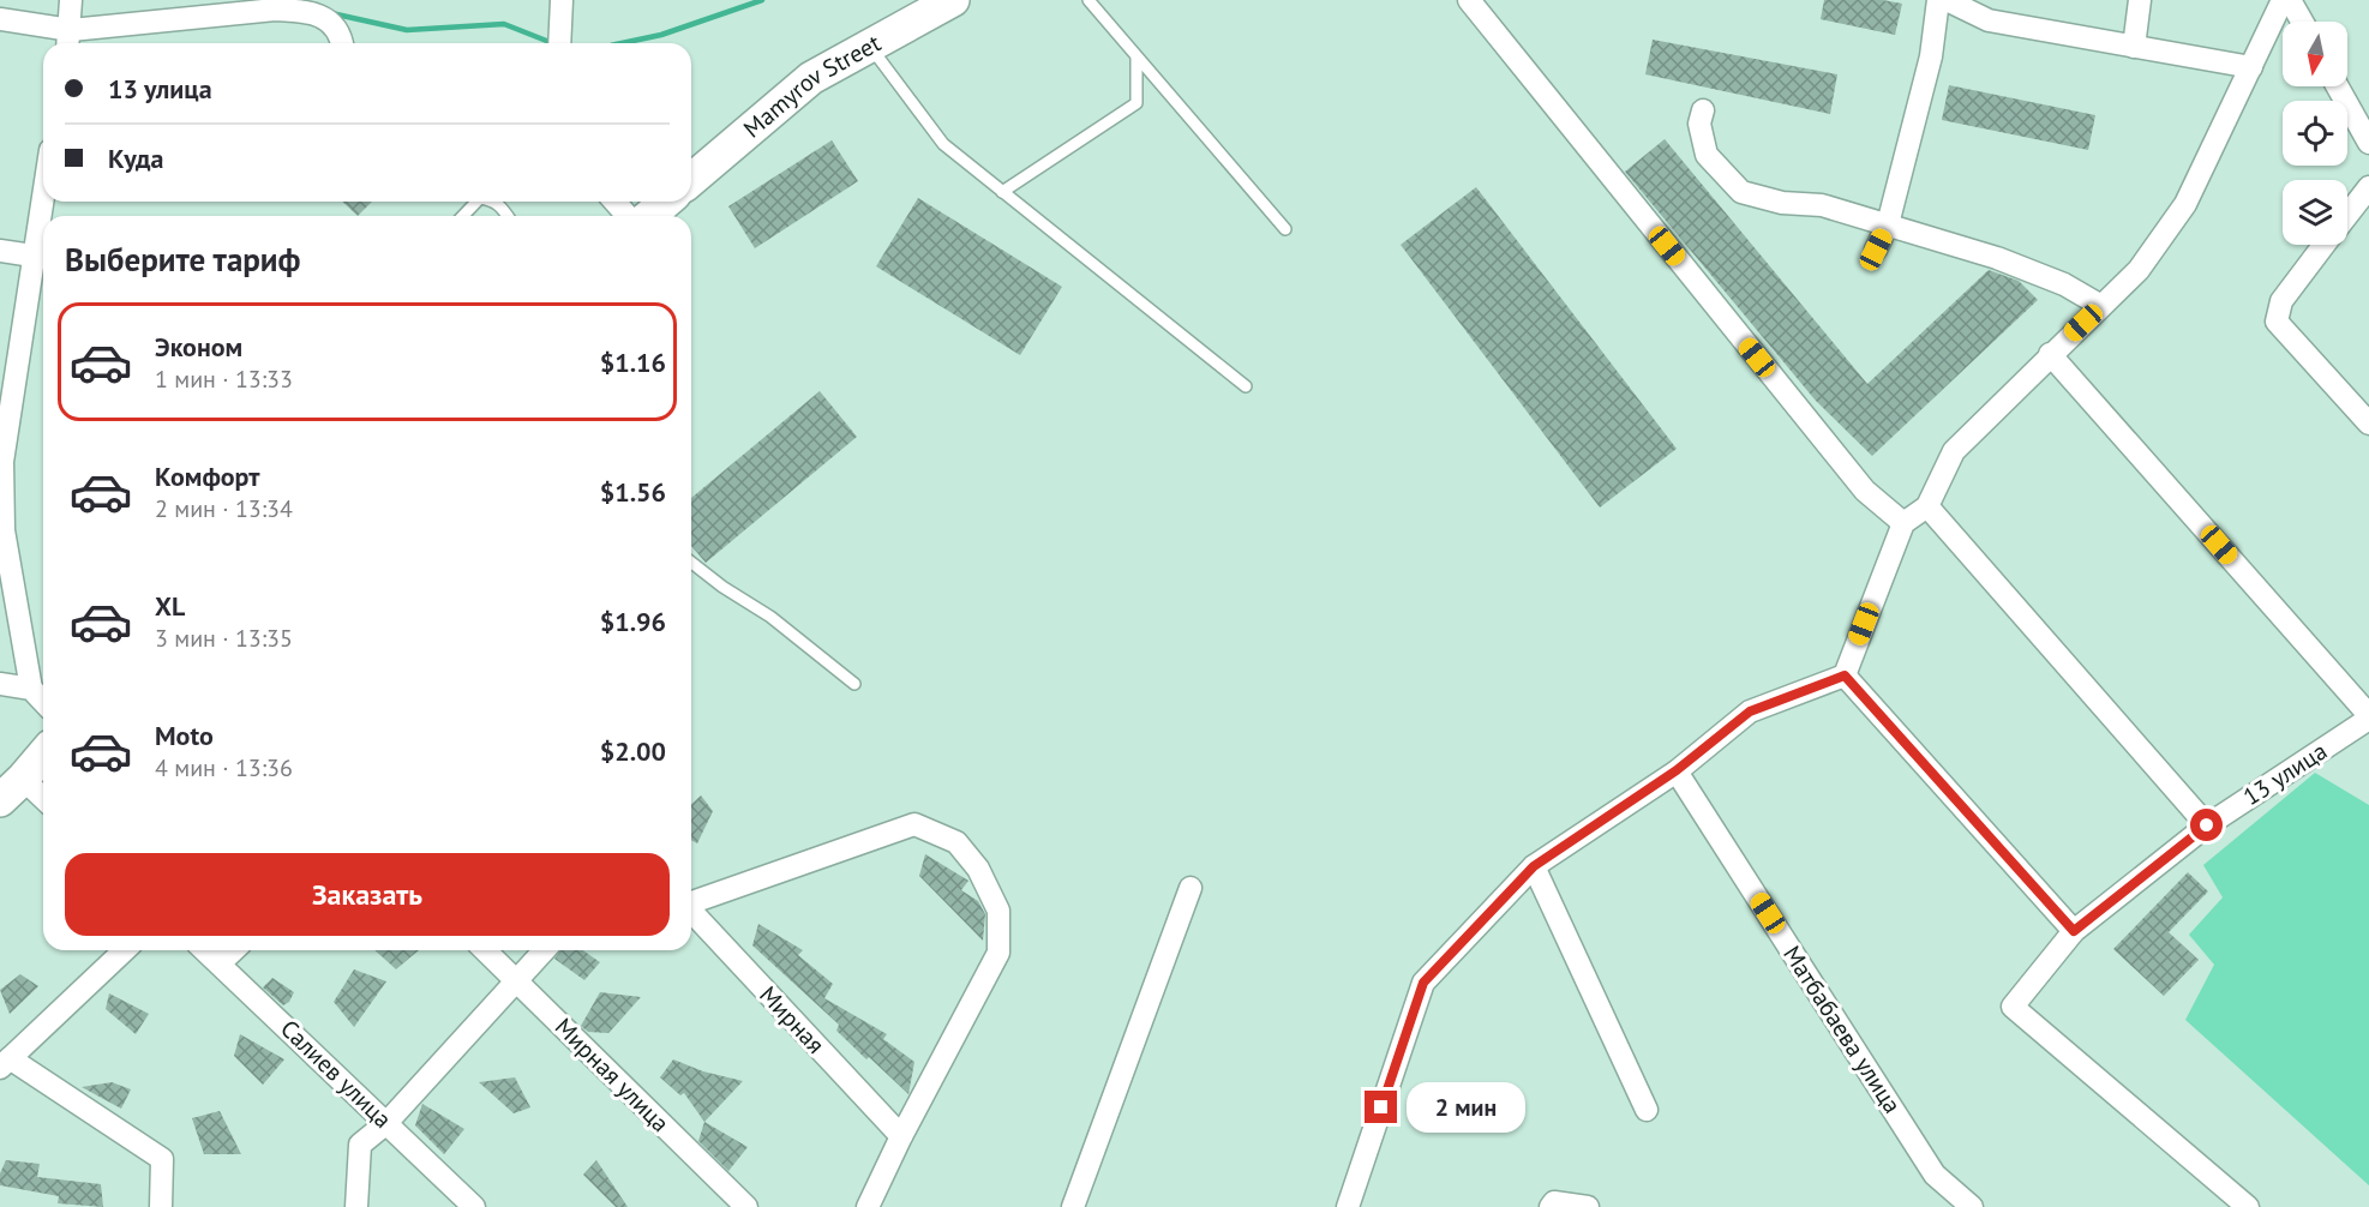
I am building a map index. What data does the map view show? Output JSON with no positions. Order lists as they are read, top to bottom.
{
  "streets": {
    "main road": ["Mamyrov Street"],
    "street": [
      "13 улица",
      "Мирная",
      "Матбабаева улица",
      "Салиев улица",
      "Мирная улица"
    ]
  },
  "north": "bottom",
  "page": {
    "banner": ["13 улица", "Куда"],
    "heading": "Выберите тариф",
    "list": [
      {
        "name": "Эконом",
        "note": "1 мин · 13:33",
        "value": "$1.16"
      },
      {
        "name": "Комфорт",
        "note": "2 мин · 13:34",
        "value": "$1.56"
      },
      {
        "name": "XL",
        "note": "3 мин · 13:35",
        "value": "$1.96"
      },
      {
        "name": "Moto",
        "note": "4 мин · 13:36",
        "value": "$2.00"
      }
    ],
    "buttons": "Заказать",
    "bubble": "2 мин"
  }
}
